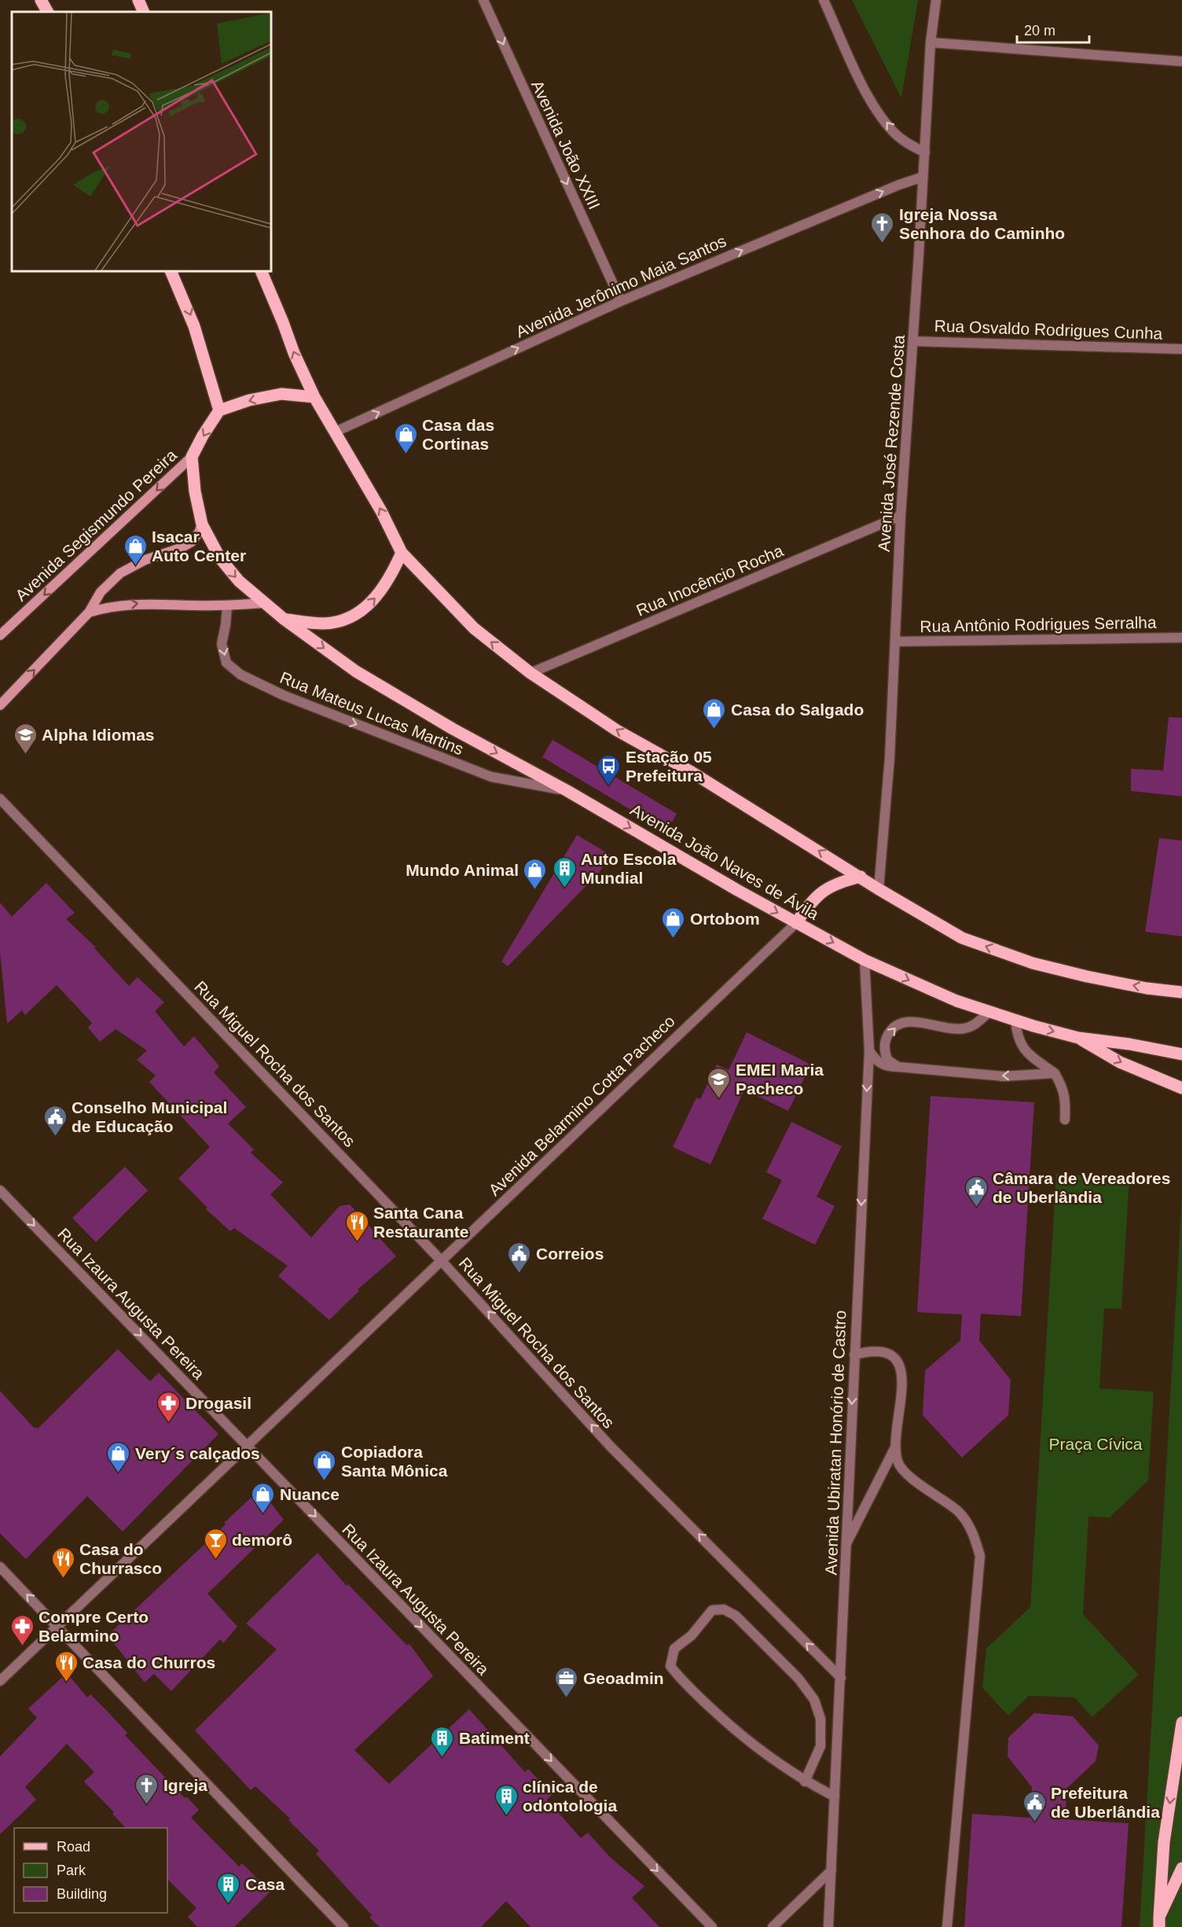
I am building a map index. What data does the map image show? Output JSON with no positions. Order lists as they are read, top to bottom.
{
  "streets": {
    "main road": ["Avenida Segismundo Pereira", "Avenida João Naves de Ávila"],
    "street": [
      "Avenida João XXIII",
      "Avenida Jerônimo Maia Santos",
      "Rua Osvaldo Rodrigues Cunha",
      "Avenida José Rezende Costa",
      "Rua Inocêncio Rocha",
      "Rua Antônio Rodrigues Serralha",
      "Rua Mateus Lucas Martins",
      "Rua Miguel Rocha dos Santos",
      "Avenida Belarmino Cotta Pacheco",
      "Rua Izaura Augusta Pereira",
      "Avenida Ubiratan Honório de Castro"
    ]
  },
  "crossings": [
    ["Avenida João XXIII", "Avenida Jerônimo Maia Santos"],
    ["Avenida Jerônimo Maia Santos", "Avenida José Rezende Costa"],
    ["Rua Osvaldo Rodrigues Cunha", "Avenida José Rezende Costa"],
    ["Avenida José Rezende Costa", "Rua Inocêncio Rocha"],
    ["Avenida José Rezende Costa", "Rua Antônio Rodrigues Serralha"],
    ["Avenida Segismundo Pereira", "Avenida João Naves de Ávila"],
    ["Rua Mateus Lucas Martins", "Avenida João Naves de Ávila"],
    ["Avenida João Naves de Ávila", "Avenida Belarmino Cotta Pacheco"],
    ["Avenida João Naves de Ávila", "Avenida Ubiratan Honório de Castro"],
    ["Rua Miguel Rocha dos Santos", "Avenida Belarmino Cotta Pacheco"],
    ["Rua Miguel Rocha dos Santos", "Avenida Ubiratan Honório de Castro"],
    ["Avenida Belarmino Cotta Pacheco", "Rua Izaura Augusta Pereira"]
  ],
  "one_way": [
    "Avenida João XXIII",
    "Avenida Jerônimo Maia Santos",
    "Rua Mateus Lucas Martins",
    "Rua Miguel Rocha dos Santos",
    "Rua Izaura Augusta Pereira"
  ],
  "parks": ["Praça Cívica"],
  "places": {
    "church": ["Igreja Nossa Senhora do Caminho", "Igreja"],
    "shop": [
      "Casa das Cortinas",
      "Isacar Auto Center",
      "Casa do Salgado",
      "Mundo Animal",
      "Ortobom",
      "Very´s calçados",
      "Copiadora Santa Mônica",
      "Nuance"
    ],
    "school or university": ["Alpha Idiomas", "EMEI Maria Pacheco"],
    "bus stop": ["Estação 05 Prefeitura"],
    "building": [
      "Auto Escola Mundial",
      "Batiment",
      "clínica de odontologia",
      "Casa"
    ],
    "public building": [
      "Conselho Municipal de Educação",
      "Câmara de Vereadores de Uberlândia",
      "Correios",
      "Prefeitura de Uberlândia"
    ],
    "restaurant": ["Santa Cana Restaurante", "Casa do Churrasco", "Casa do Churros"],
    "pharmacy": ["Drogasil", "Compre Certo Belarmino"],
    "bar": ["demorô"],
    "office": ["Geoadmin"]
  },
  "legend": ["Road", "Park", "Building"],
  "scale_bar": "20 m"
}
